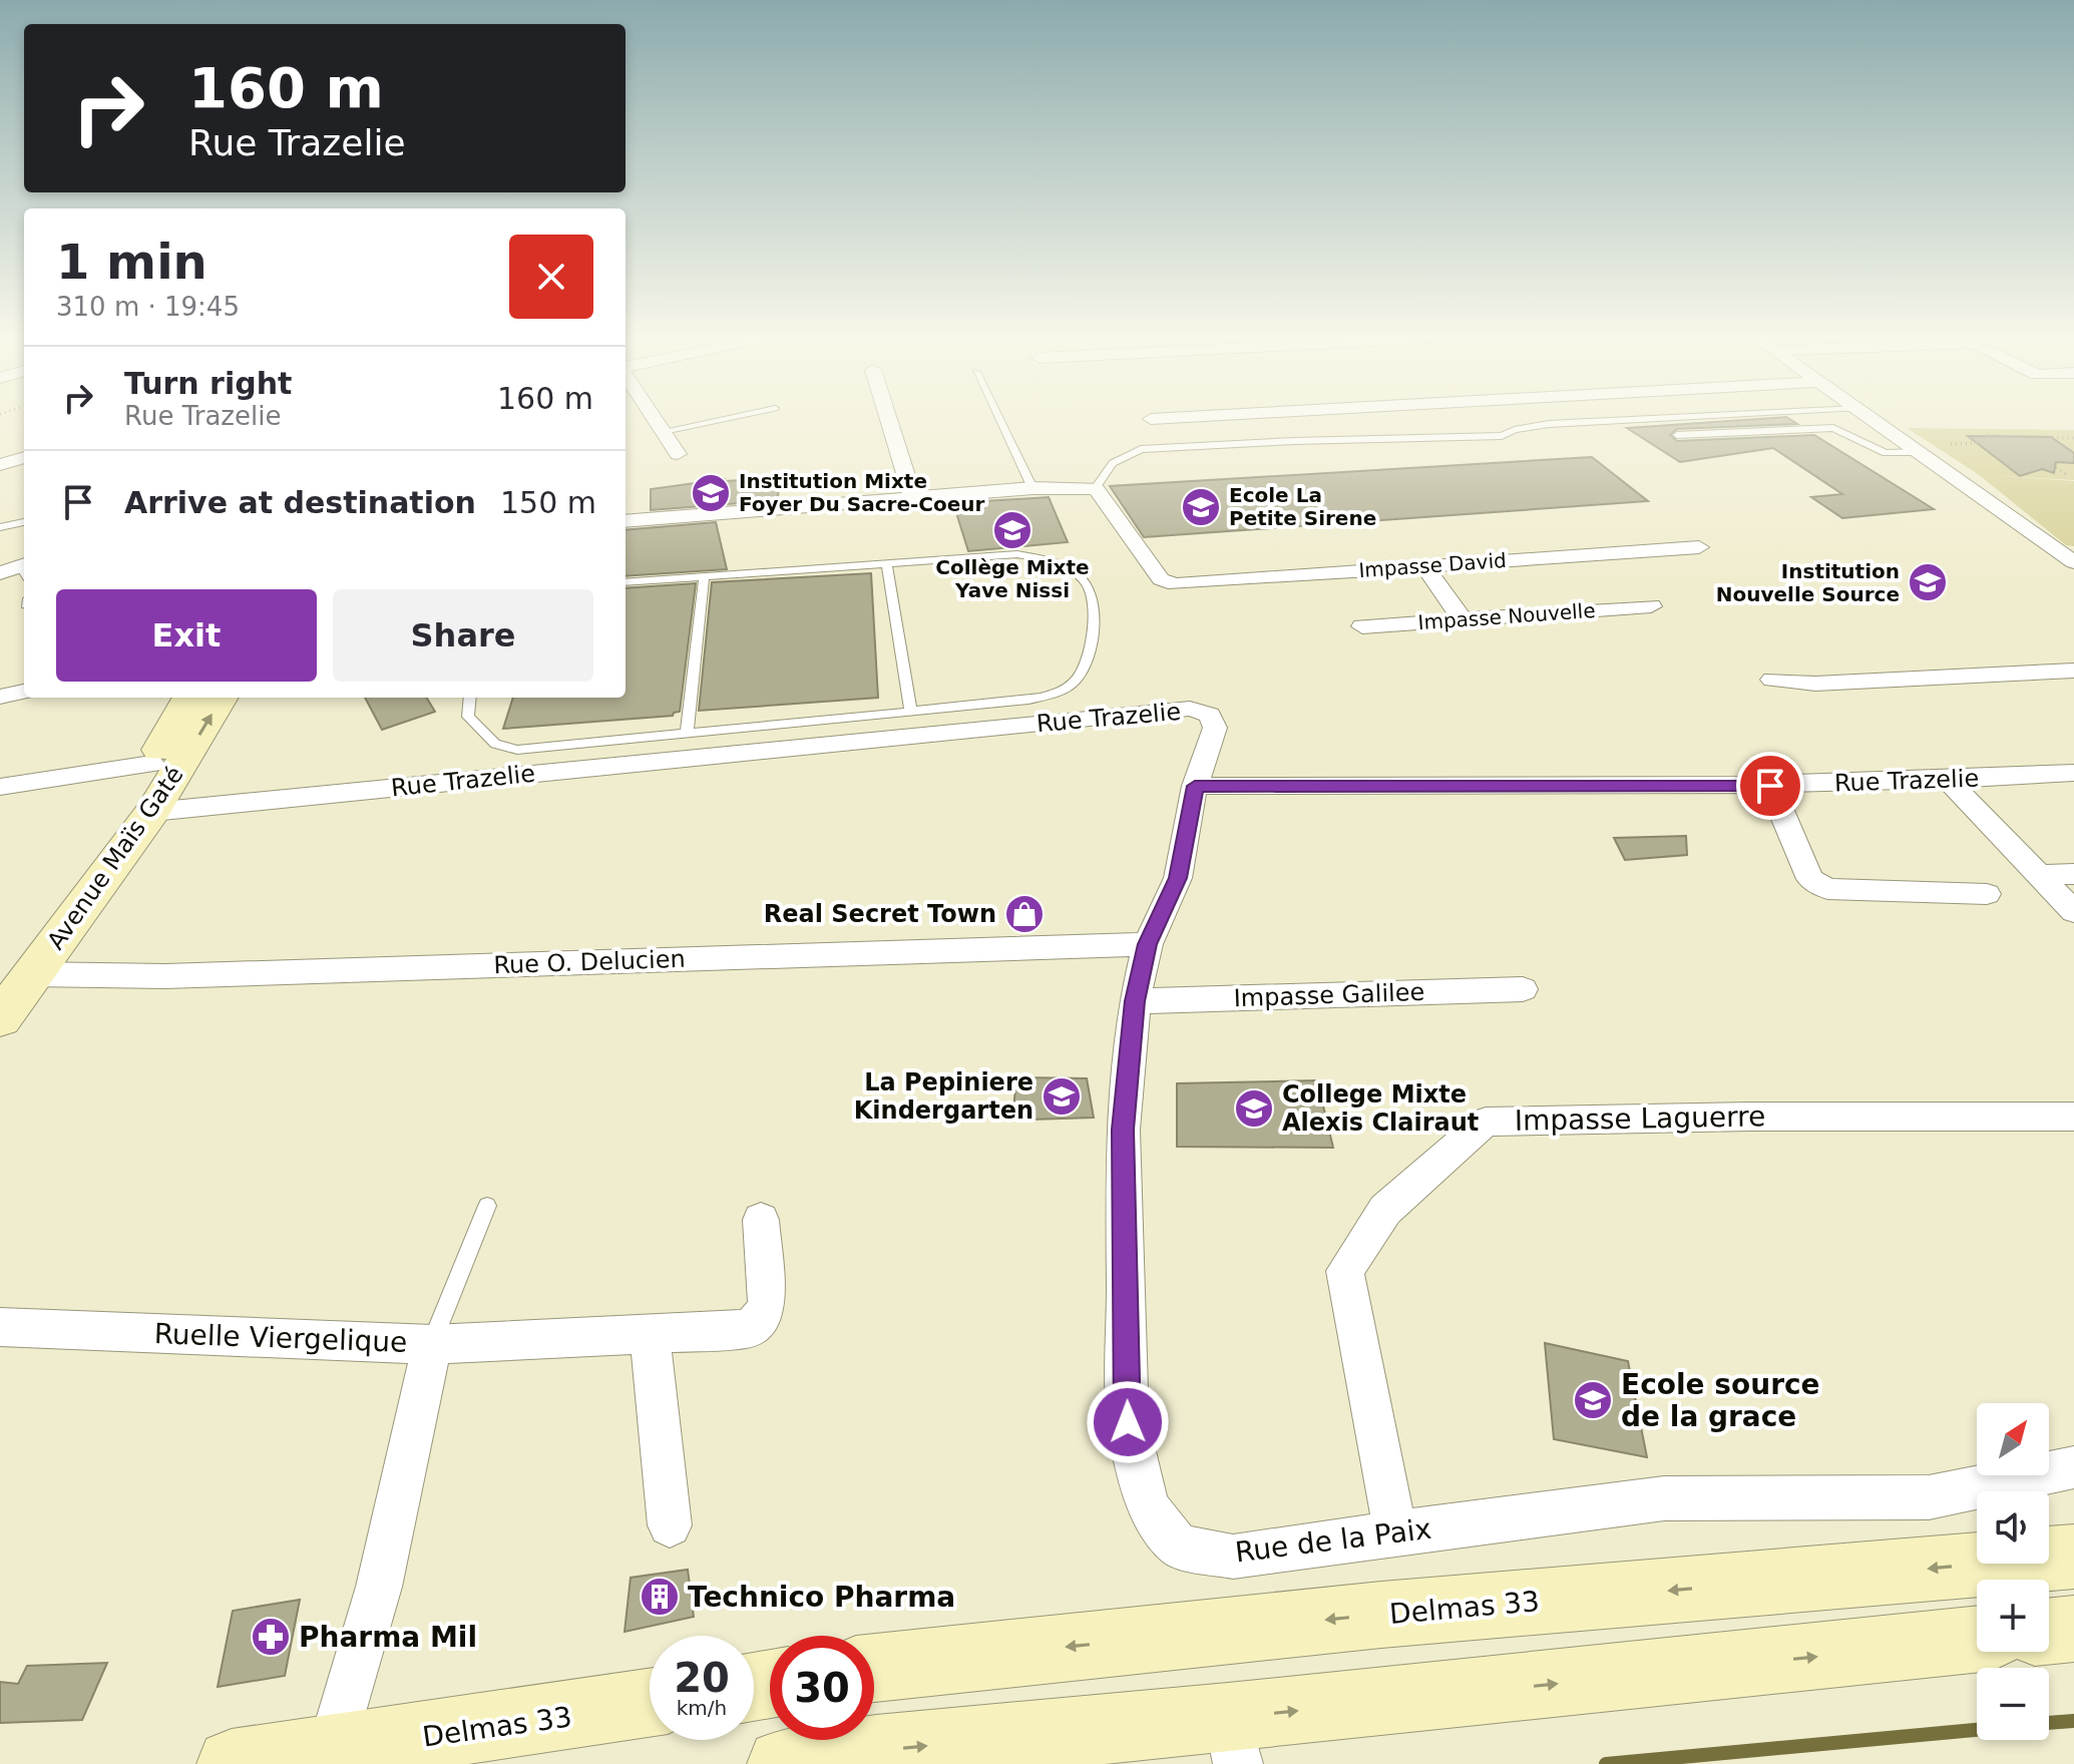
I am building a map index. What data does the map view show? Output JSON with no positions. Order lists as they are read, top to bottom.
{
  "streets": {
    "main road": ["Avenue Maïs Gaté", "Delmas 33"],
    "street": [
      "Impasse David",
      "Impasse Nouvelle",
      "Rue Trazelie",
      "Rue O. Delucien",
      "Impasse Galilee",
      "Impasse Laguerre",
      "Ruelle Viergelique",
      "Rue de la Paix"
    ]
  },
  "crossings": [
    ["Rue Trazelie", "Avenue Maïs Gaté"],
    ["Rue Trazelie", "Rue de la Paix"],
    ["Avenue Maïs Gaté", "Rue O. Delucien"],
    ["Rue O. Delucien", "Rue de la Paix"],
    ["Impasse Galilee", "Rue de la Paix"],
    ["Impasse Laguerre", "Rue de la Paix"],
    ["Ruelle Viergelique", "Delmas 33"]
  ],
  "places": {
    "school or university": [
      "Institution Mixte Foyer Du Sacre-Coeur",
      "Ecole La Petite Sirene",
      "Collège Mixte Yave Nissi",
      "Institution Nouvelle Source",
      "La Pepiniere Kindergarten",
      "College Mixte Alexis Clairaut",
      "Ecole source de la grace"
    ],
    "shop": ["Real Secret Town"],
    "building": ["Technico Pharma"],
    "pharmacy": ["Pharma Mil"]
  },
  "north": "top right",
  "page": {
    "turn": ["160 m", "Rue Trazelie"],
    "heading": ["1 min", "310 m · 19:45"],
    "list": [
      {
        "name": "Turn right",
        "note": "Rue Trazelie",
        "value": "160 m"
      },
      {
        "name": "Arrive at destination",
        "value": "150 m"
      }
    ],
    "buttons": ["Exit", "Share"],
    "map_buttons": ["+", "−"],
    "speed": "20 km/h",
    "limit": "30"
  }
}
